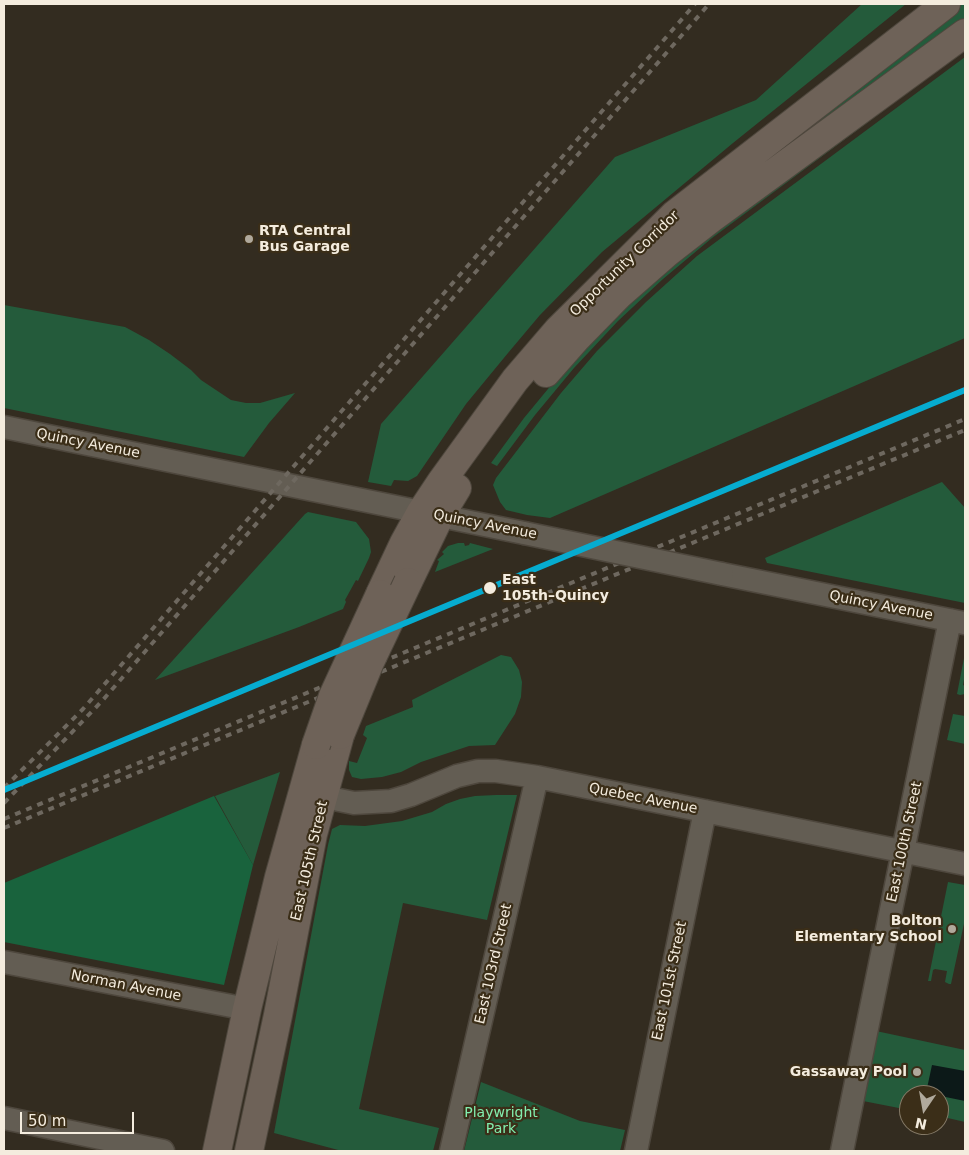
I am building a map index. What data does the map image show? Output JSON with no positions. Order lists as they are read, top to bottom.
{
  "streets": {
    "main road": ["Opportunity Corridor", "East 105th Street"],
    "street": [
      "Quincy Avenue",
      "Quebec Avenue",
      "East 100th Street",
      "East 103rd Street",
      "East 101st Street",
      "Norman Avenue"
    ]
  },
  "crossings": [
    ["Opportunity Corridor", "Quincy Avenue"],
    ["Opportunity Corridor", "East 105th Street"],
    ["Quincy Avenue", "East 100th Street"],
    ["Quebec Avenue", "East 100th Street"],
    ["Quebec Avenue", "East 105th Street"],
    ["Quebec Avenue", "East 103rd Street"],
    ["Quebec Avenue", "East 101st Street"],
    ["East 105th Street", "Norman Avenue"]
  ],
  "parks": ["Playwright Park"],
  "places": [
    "RTA Central Bus Garage",
    "East 105th–Quincy",
    "Bolton Elementary School",
    "Gassaway Pool"
  ],
  "scale_bar": "50 m",
  "north": "bottom"
}
